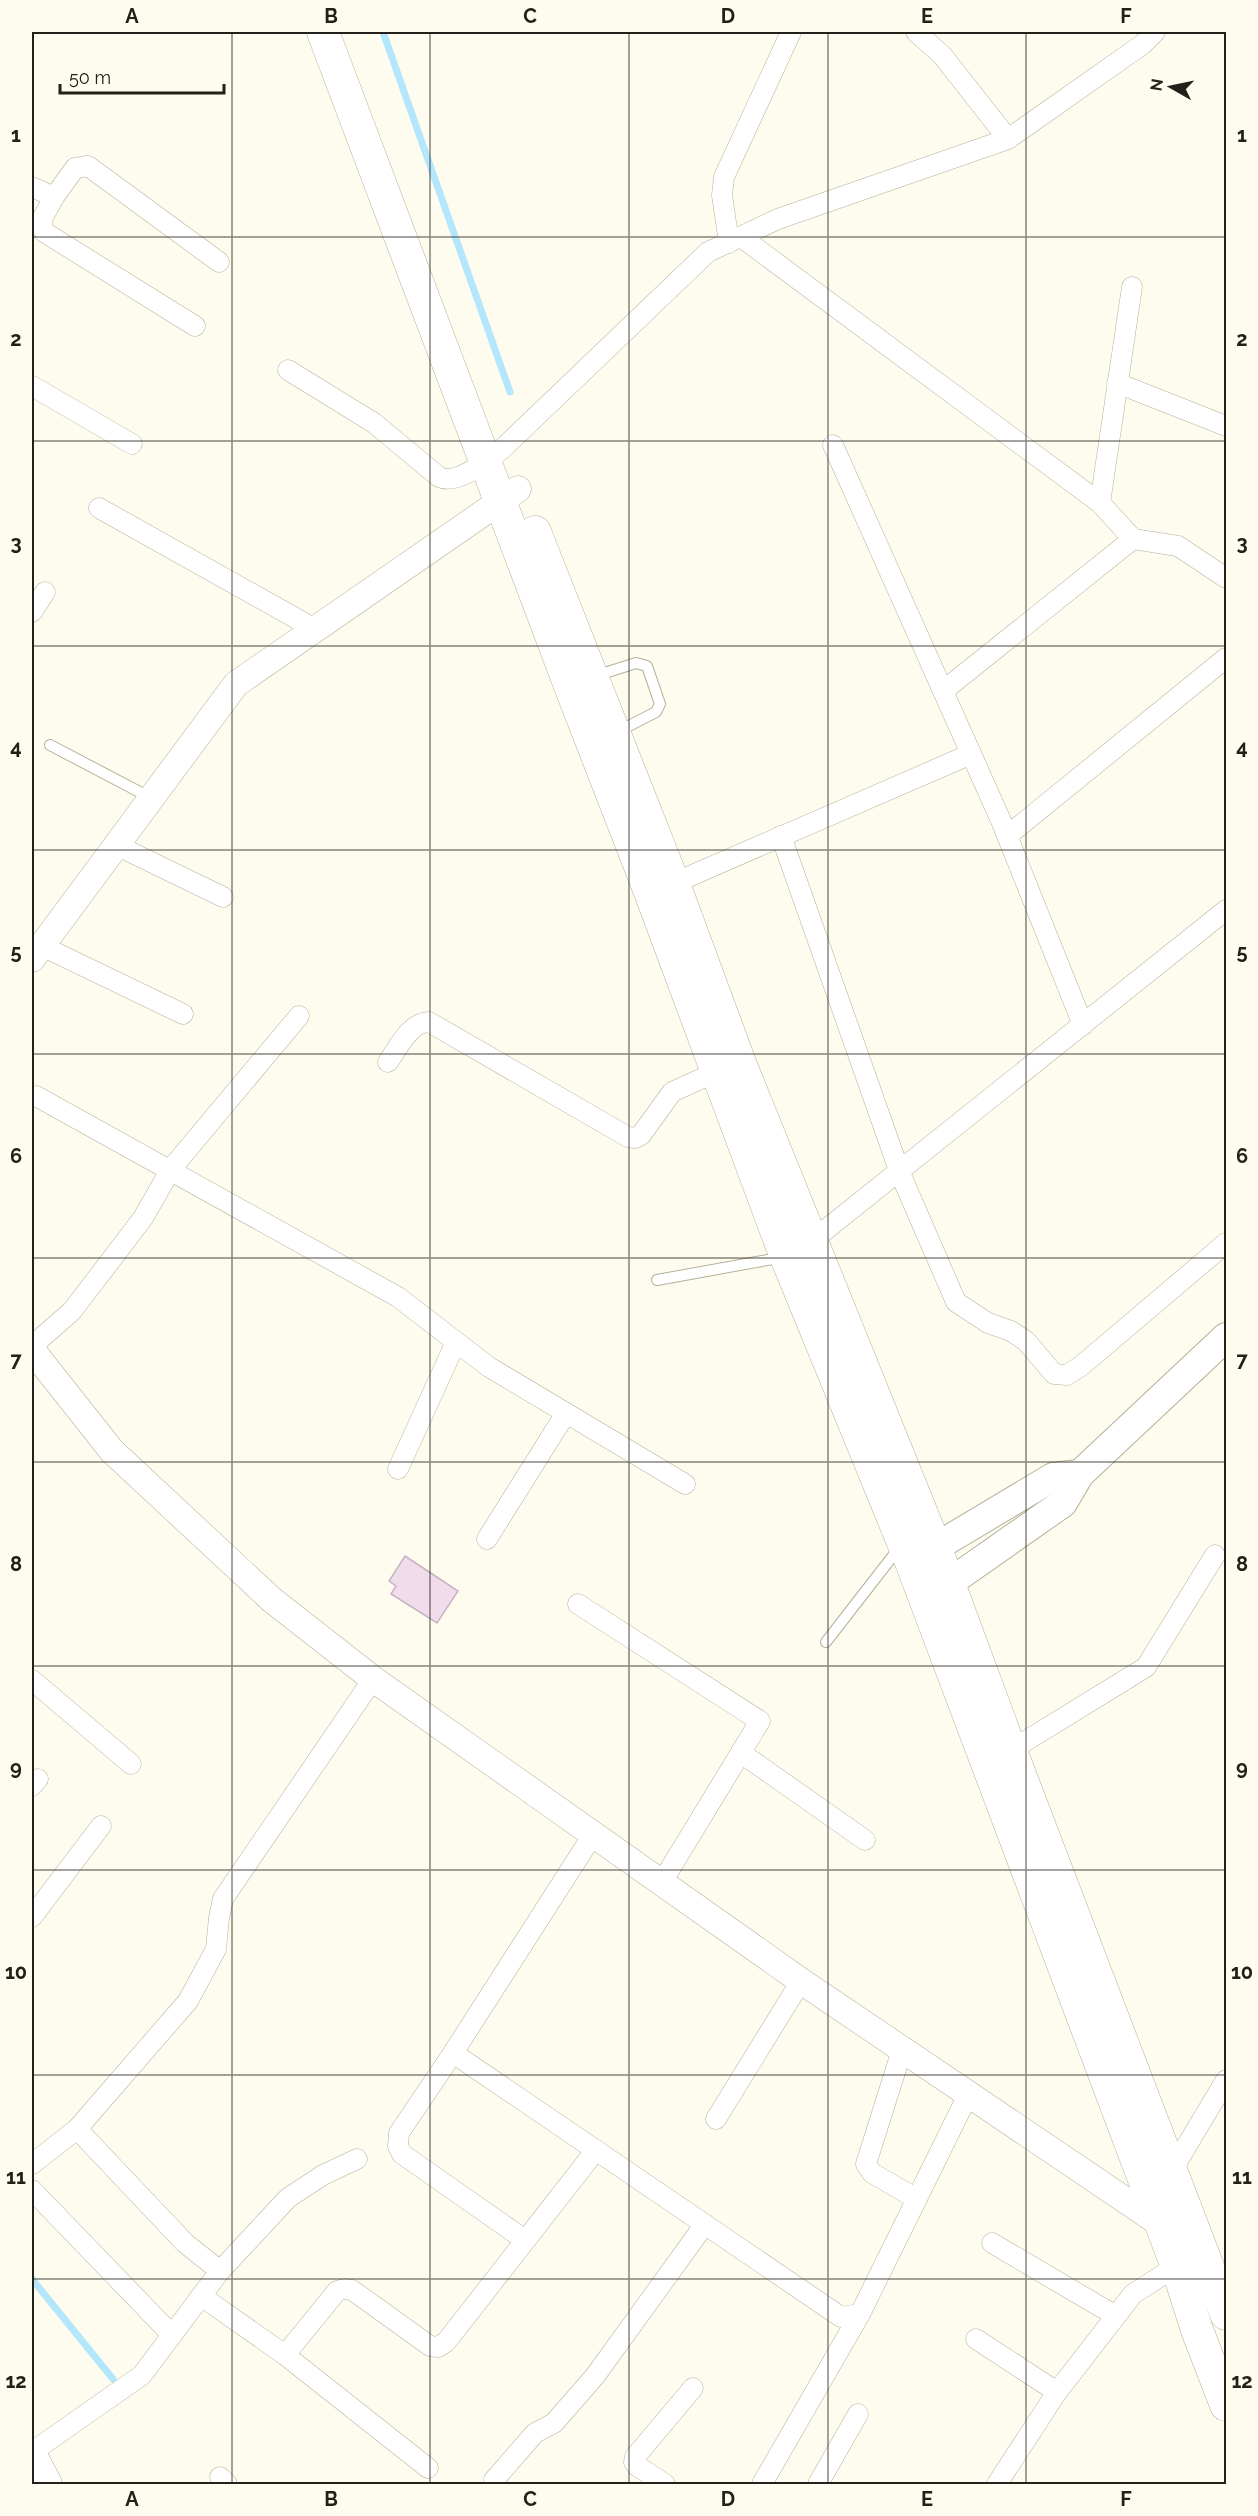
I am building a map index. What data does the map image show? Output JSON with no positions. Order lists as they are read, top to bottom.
{
  "scale_bar": "50 m",
  "north": "left",
  "grid": {
    "columns": [
      "A",
      "B",
      "C",
      "D",
      "E",
      "F"
    ],
    "rows": [
      "1",
      "2",
      "3",
      "4",
      "5",
      "6",
      "7",
      "8",
      "9",
      "10",
      "11",
      "12"
    ]
  }
}
